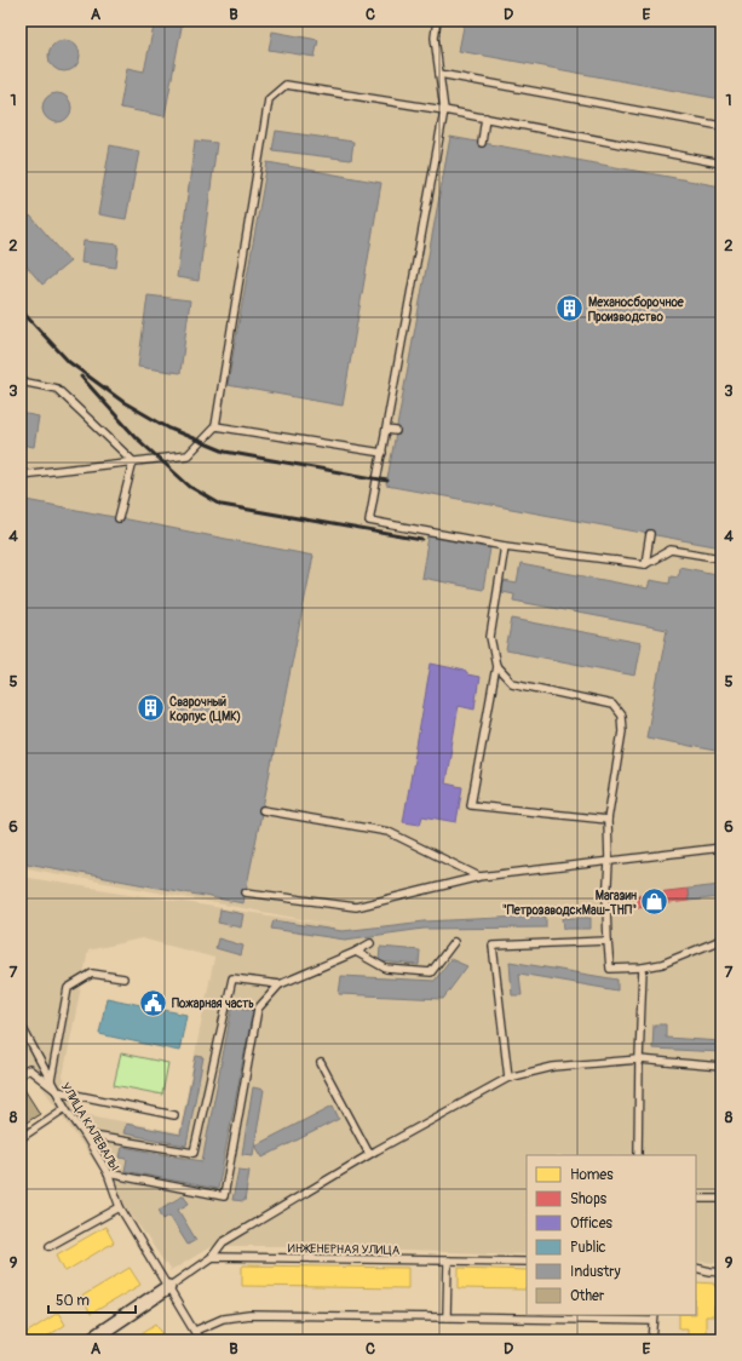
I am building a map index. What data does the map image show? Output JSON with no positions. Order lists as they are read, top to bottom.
{
  "streets": {
    "lane": ["УЛИЦА КАЛЕВАЛЫ", "ИНЖЕНЕРНАЯ УЛИЦА"]
  },
  "places": {
    "building": ["Механосборочное Производство", "Сварочный Корпус (ЦМК)"],
    "shop": ["Магазин \"ПетрозаводскМаш-ТНП\""],
    "public building": ["Пожарная часть"]
  },
  "legend": [
    "Homes",
    "Shops",
    "Offices",
    "Public",
    "Industry",
    "Other"
  ],
  "scale_bar": "50 m",
  "grid": {
    "columns": [
      "A",
      "B",
      "C",
      "D",
      "E"
    ],
    "rows": [
      "1",
      "2",
      "3",
      "4",
      "5",
      "6",
      "7",
      "8",
      "9"
    ]
  }
}
